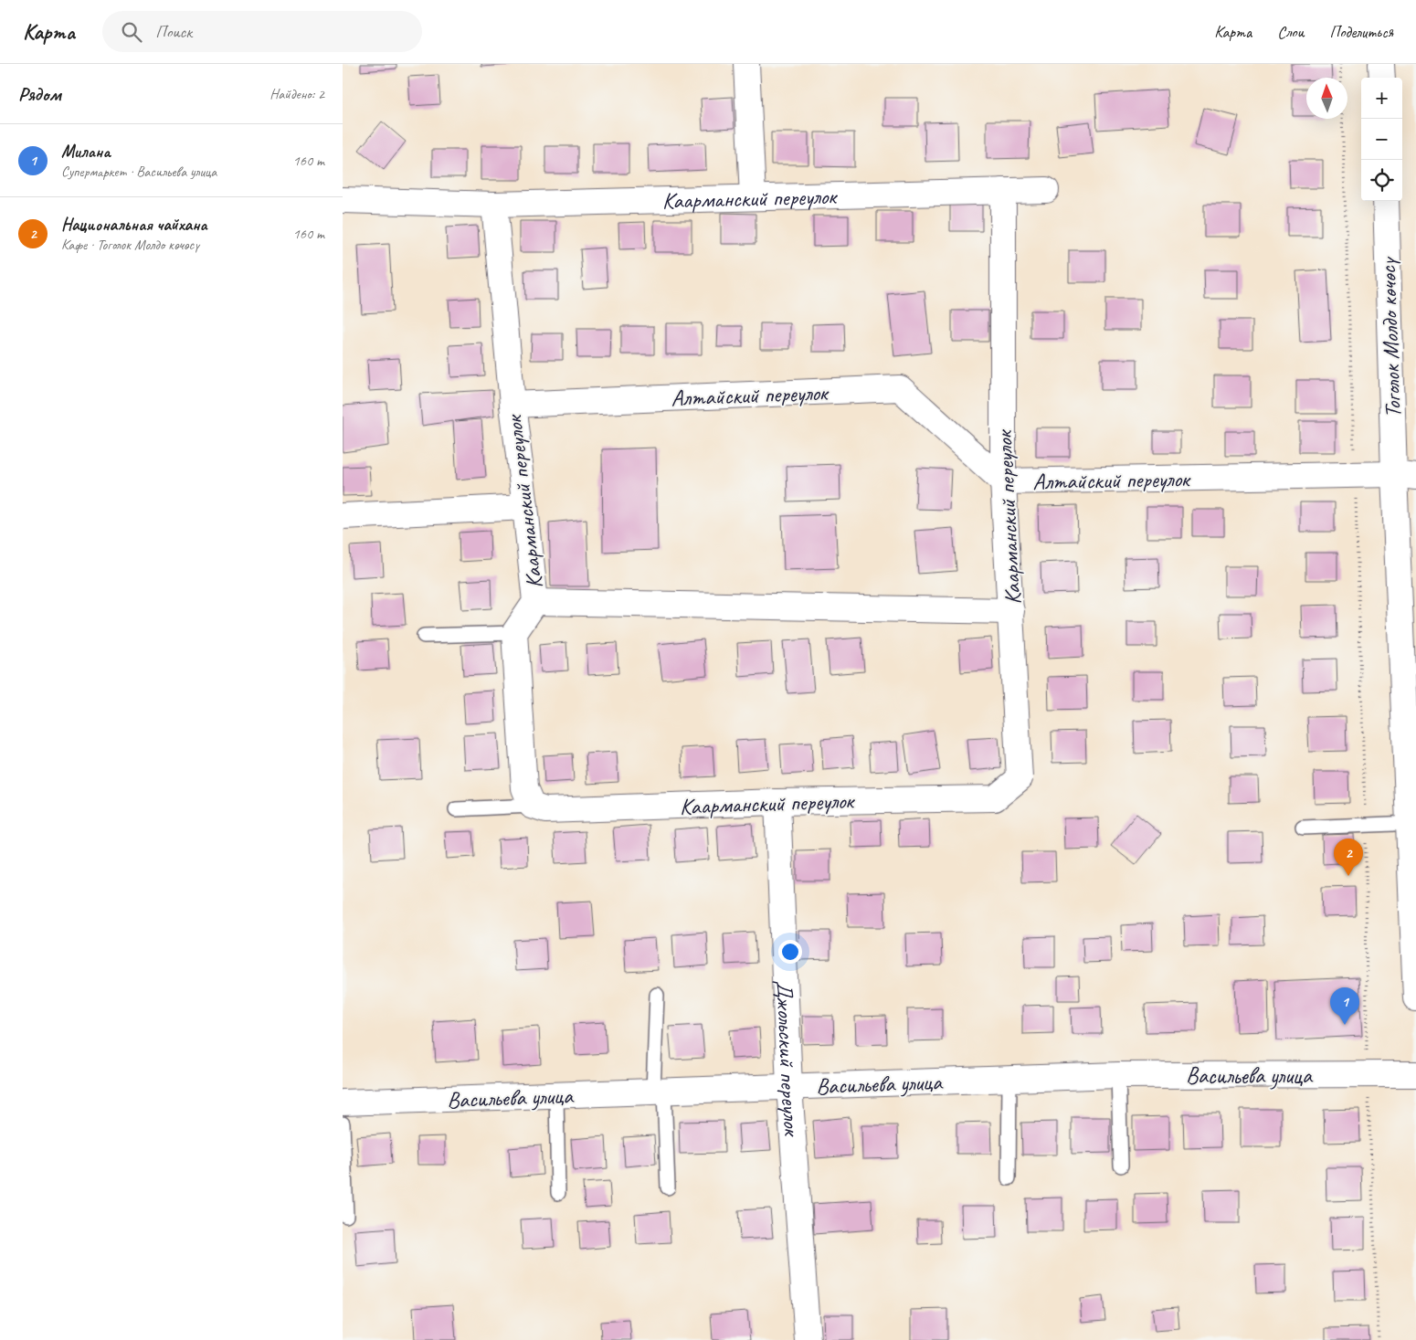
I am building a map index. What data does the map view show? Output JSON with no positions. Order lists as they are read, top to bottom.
{
  "streets": {
    "street": [
      "Каарманский переулок",
      "Тоголок Молдо көчөсү",
      "Алтайский переулок",
      "Джольский переулок",
      "Васильева улица"
    ]
  },
  "crossings": [
    ["Каарманский переулок", "Алтайский переулок"],
    ["Каарманский переулок", "Джольский переулок"],
    ["Тоголок Молдо көчөсү", "Алтайский переулок"],
    ["Джольский переулок", "Васильева улица"]
  ],
  "north": "top",
  "page": {
    "header": "Карта",
    "search": "Поиск",
    "nav": ["Карта", "Слои", "Поделиться"],
    "heading": ["Рядом", "Найдено: 2"],
    "map_buttons": ["+", "−"],
    "list": [
      {
        "mark": "1",
        "name": "Милана",
        "note": "Супермаркет · Васильева улица",
        "value": "160 m"
      },
      {
        "mark": "2",
        "name": "Национальная чайхана",
        "note": "Кафе · Тоголок Молдо көчөсү",
        "value": "160 m"
      }
    ],
    "pins": ["2", "1"]
  }
}
